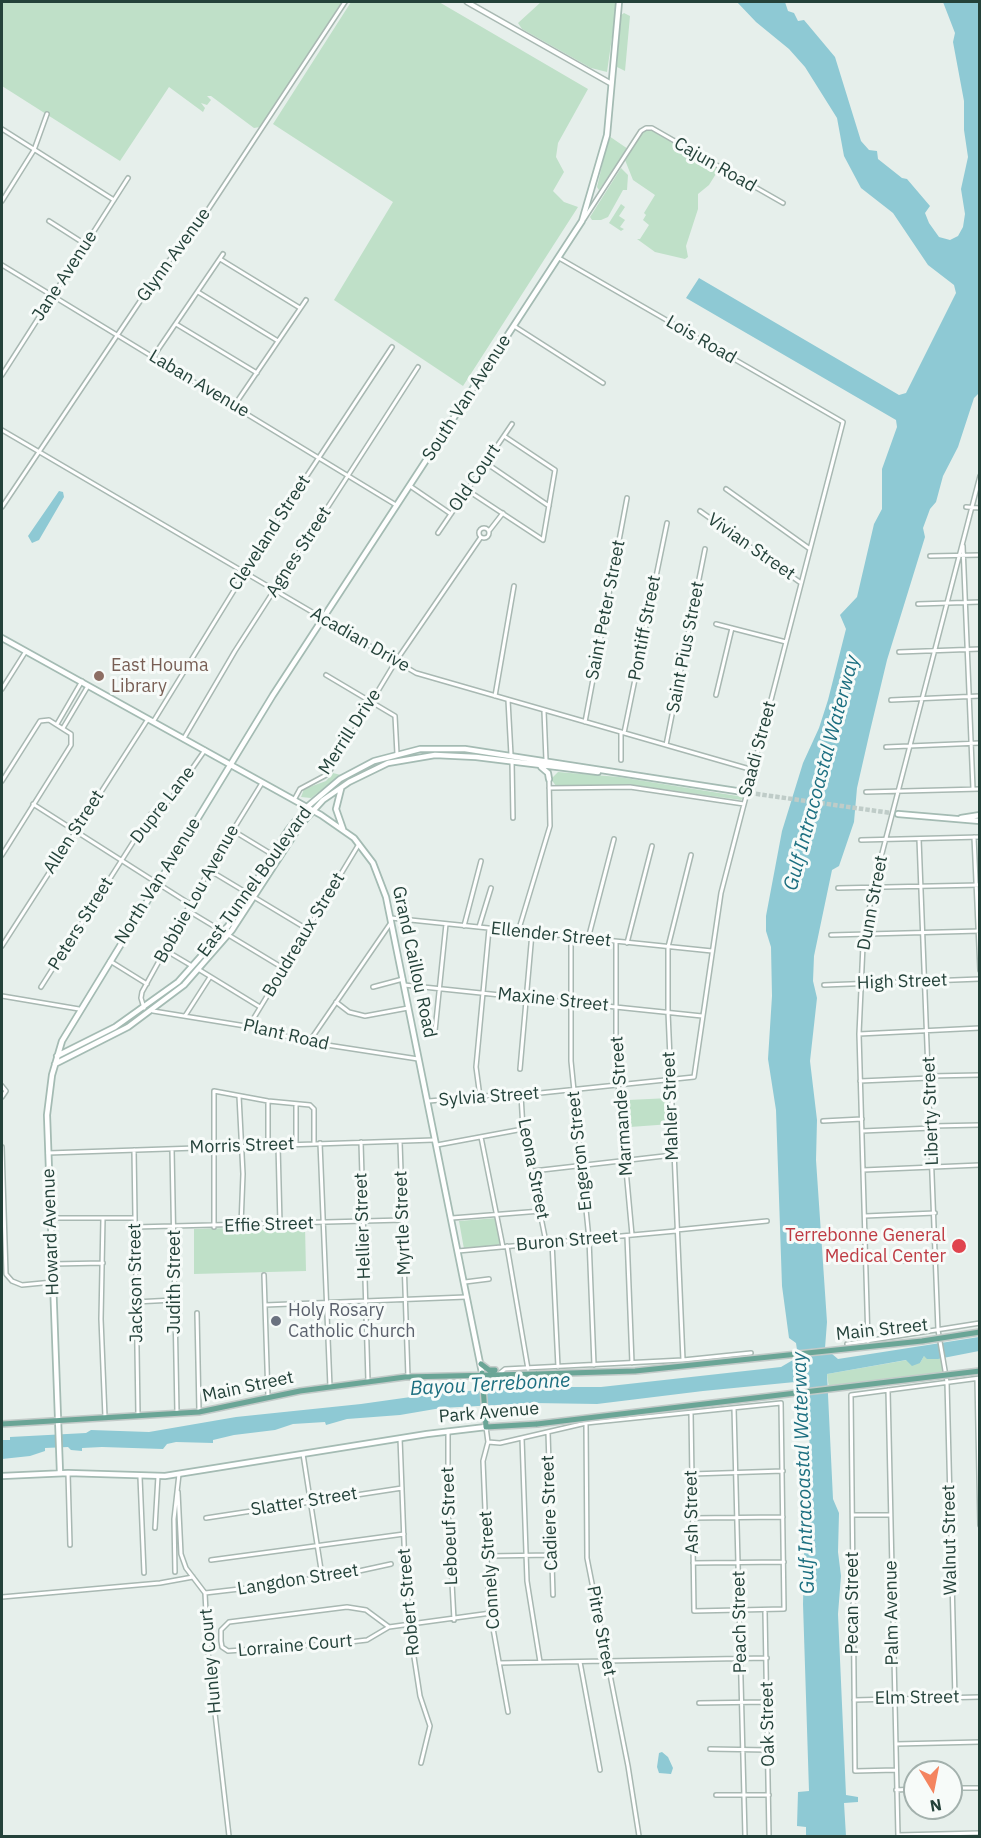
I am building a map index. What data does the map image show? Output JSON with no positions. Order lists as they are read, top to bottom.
{
  "streets": {
    "main road": [
      "South Van Avenue",
      "North Van Avenue",
      "East Tunnel Boulevard",
      "Grand Caillou Road",
      "Howard Avenue",
      "Main Street",
      "Park Avenue"
    ],
    "street": [
      "Cajun Road",
      "Glynn Avenue",
      "Jane Avenue",
      "Lois Road",
      "Laban Avenue",
      "Old Court",
      "Cleveland Street",
      "Vivian Street",
      "Agnes Street",
      "Saint Peter Street",
      "Pontiff Street",
      "Acadian Drive",
      "Saint Pius Street",
      "Merrill Drive",
      "Saadi Street",
      "Dupre Lane",
      "Allen Street",
      "Bobbie Lou Avenue",
      "Dunn Street",
      "Peters Street",
      "Boudreaux Street",
      "Ellender Street",
      "High Street",
      "Maxine Street",
      "Plant Road",
      "Sylvia Street",
      "Marmande Street",
      "Mahler Street",
      "Liberty Street",
      "Morris Street",
      "Engeron Street",
      "Leona Street",
      "Myrtle Street",
      "Effie Street",
      "Hellier Street",
      "Buron Street",
      "Judith Street",
      "Jackson Street",
      "Slatter Street",
      "Ash Street",
      "Cadiere Street",
      "Leboeuf Street",
      "Walnut Street",
      "Connely Street",
      "Langdon Street",
      "Robert Street",
      "Pecan Street",
      "Palm Avenue",
      "Peach Street",
      "Pitre Street",
      "Lorraine Court",
      "Hunley Court",
      "Elm Street",
      "Oak Street"
    ]
  },
  "crossings": [
    ["Glynn Avenue", "Laban Avenue"],
    ["Glynn Avenue", "Acadian Drive"],
    ["Jane Avenue", "Laban Avenue"],
    ["Lois Road", "South Van Avenue"],
    ["Lois Road", "Saadi Street"],
    ["Laban Avenue", "South Van Avenue"],
    ["Laban Avenue", "Cleveland Street"],
    ["Laban Avenue", "Agnes Street"],
    ["South Van Avenue", "Acadian Drive"],
    ["South Van Avenue", "North Van Avenue"],
    ["South Van Avenue", "Grand Caillou Road"],
    ["Cleveland Street", "Acadian Drive"],
    ["Cleveland Street", "Allen Street"],
    ["Cleveland Street", "Grand Caillou Road"],
    ["Vivian Street", "Saadi Street"],
    ["Agnes Street", "Acadian Drive"],
    ["Agnes Street", "Grand Caillou Road"],
    ["Saint Peter Street", "Acadian Drive"],
    ["Pontiff Street", "Acadian Drive"],
    ["Acadian Drive", "Saint Pius Street"],
    ["Acadian Drive", "Merrill Drive"],
    ["Acadian Drive", "Saadi Street"],
    ["Merrill Drive", "Grand Caillou Road"],
    ["Saadi Street", "Ellender Street"],
    ["Saadi Street", "Maxine Street"],
    ["Saadi Street", "Sylvia Street"],
    ["Dupre Lane", "Peters Street"],
    ["Dupre Lane", "Grand Caillou Road"],
    ["Allen Street", "Grand Caillou Road"],
    ["North Van Avenue", "Grand Caillou Road"],
    ["North Van Avenue", "Howard Avenue"],
    ["East Tunnel Boulevard", "Bobbie Lou Avenue"],
    ["East Tunnel Boulevard", "Grand Caillou Road"],
    ["East Tunnel Boulevard", "Plant Road"],
    ["East Tunnel Boulevard", "Howard Avenue"],
    ["Bobbie Lou Avenue", "Grand Caillou Road"],
    ["Dunn Street", "High Street"],
    ["Dunn Street", "Main Street"],
    ["Boudreaux Street", "Grand Caillou Road"],
    ["Boudreaux Street", "Plant Road"],
    ["Ellender Street", "Grand Caillou Road"],
    ["Ellender Street", "Marmande Street"],
    ["Ellender Street", "Mahler Street"],
    ["Ellender Street", "Engeron Street"],
    ["Grand Caillou Road", "Maxine Street"],
    ["Grand Caillou Road", "Plant Road"],
    ["Grand Caillou Road", "Sylvia Street"],
    ["Grand Caillou Road", "Morris Street"],
    ["Grand Caillou Road", "Buron Street"],
    ["Grand Caillou Road", "Main Street"],
    ["Grand Caillou Road", "Park Avenue"],
    ["Grand Caillou Road", "Connely Street"],
    ["High Street", "Liberty Street"],
    ["Maxine Street", "Marmande Street"],
    ["Maxine Street", "Mahler Street"],
    ["Maxine Street", "Engeron Street"],
    ["Sylvia Street", "Marmande Street"],
    ["Sylvia Street", "Mahler Street"],
    ["Sylvia Street", "Engeron Street"],
    ["Sylvia Street", "Leona Street"],
    ["Marmande Street", "Buron Street"],
    ["Marmande Street", "Main Street"],
    ["Mahler Street", "Buron Street"],
    ["Mahler Street", "Main Street"],
    ["Liberty Street", "Main Street"],
    ["Liberty Street", "Walnut Street"],
    ["Morris Street", "Leona Street"],
    ["Morris Street", "Myrtle Street"],
    ["Morris Street", "Hellier Street"],
    ["Morris Street", "Howard Avenue"],
    ["Morris Street", "Judith Street"],
    ["Morris Street", "Jackson Street"],
    ["Engeron Street", "Buron Street"],
    ["Engeron Street", "Main Street"],
    ["Leona Street", "Buron Street"],
    ["Leona Street", "Main Street"],
    ["Myrtle Street", "Effie Street"],
    ["Myrtle Street", "Main Street"],
    ["Effie Street", "Hellier Street"],
    ["Effie Street", "Judith Street"],
    ["Effie Street", "Jackson Street"],
    ["Hellier Street", "Main Street"],
    ["Howard Avenue", "Main Street"],
    ["Howard Avenue", "Park Avenue"],
    ["Judith Street", "Main Street"],
    ["Jackson Street", "Main Street"],
    ["Park Avenue", "Ash Street"],
    ["Park Avenue", "Cadiere Street"],
    ["Park Avenue", "Leboeuf Street"],
    ["Park Avenue", "Connely Street"],
    ["Park Avenue", "Robert Street"],
    ["Park Avenue", "Peach Street"],
    ["Park Avenue", "Pitre Street"],
    ["Slatter Street", "Robert Street"],
    ["Ash Street", "Peach Street"],
    ["Walnut Street", "Elm Street"],
    ["Langdon Street", "Hunley Court"],
    ["Pecan Street", "Palm Avenue"],
    ["Pecan Street", "Elm Street"],
    ["Palm Avenue", "Elm Street"]
  ],
  "water": ["Gulf Intracoastal Waterway", "Bayou Terrebonne"],
  "places": ["East Houma Library", "Terrebonne General Medical Center", "Holy Rosary Catholic Church"],
  "north": "bottom"
}
